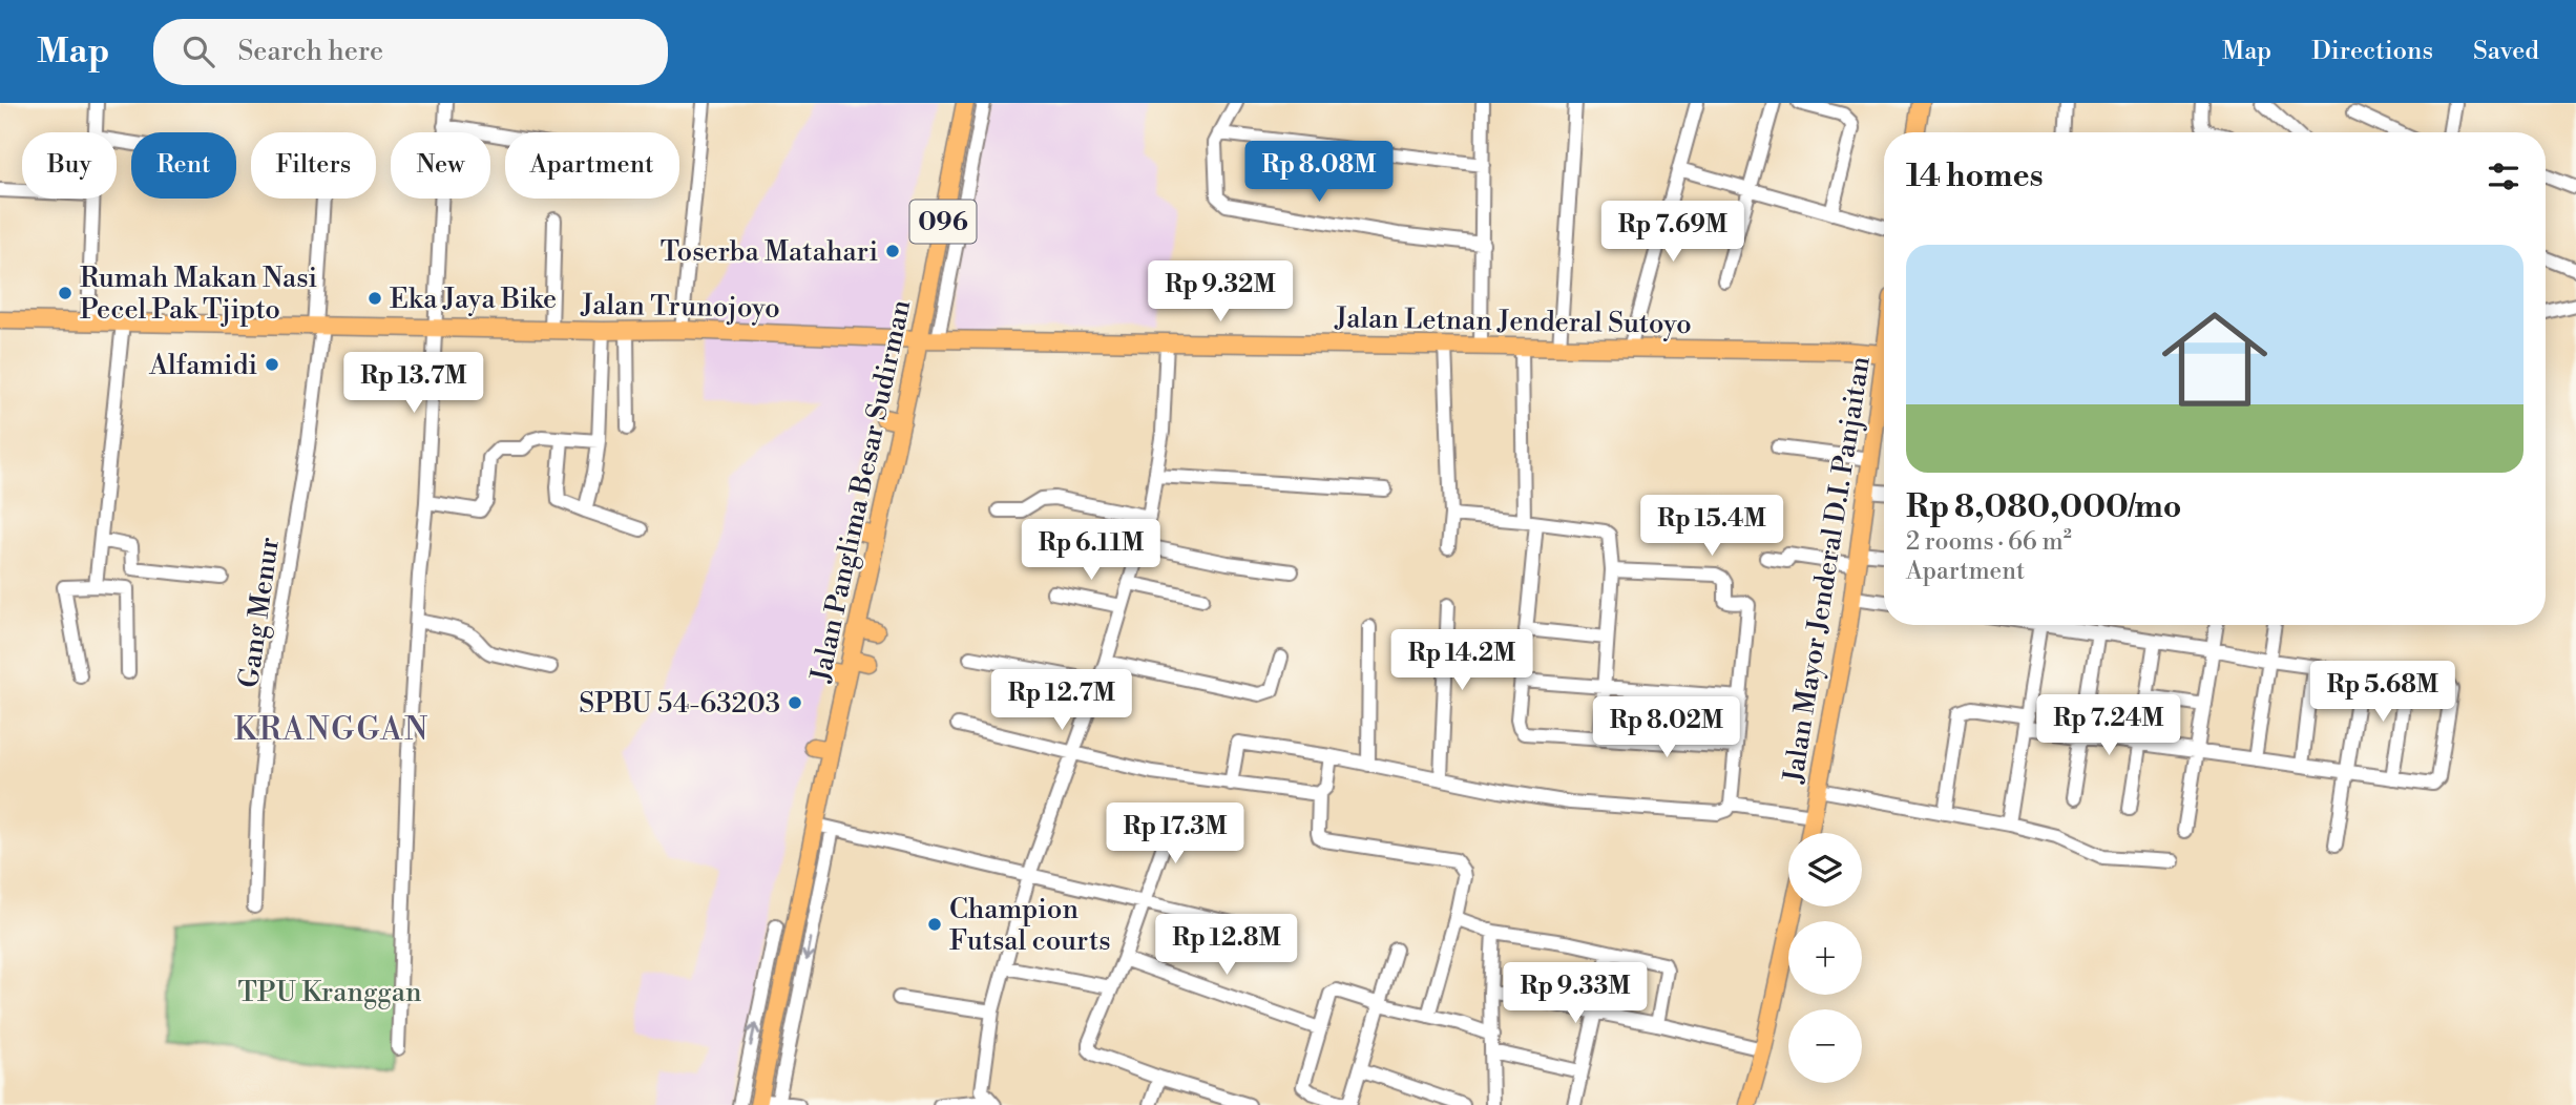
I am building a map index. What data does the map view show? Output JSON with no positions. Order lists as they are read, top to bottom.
{
  "streets": {
    "main road": [
      "096",
      "Jalan Trunojoyo",
      "Jalan Letnan Jenderal Sutoyo",
      "Jalan Panglima Besar Sudirman",
      "Jalan Mayor Jenderal D.I. Panjaitan"
    ],
    "street": ["Gang Menur"]
  },
  "crossings": [
    ["Jalan Trunojoyo", "Jalan Letnan Jenderal Sutoyo"],
    ["Jalan Trunojoyo", "Jalan Panglima Besar Sudirman"],
    ["Jalan Trunojoyo", "Gang Menur"],
    ["Jalan Letnan Jenderal Sutoyo", "Jalan Panglima Besar Sudirman"]
  ],
  "districts": ["KRANGGAN"],
  "parks": ["TPU Kranggan"],
  "places": [
    "Toserba Matahari",
    "Rumah Makan Nasi Pecel Pak Tjipto",
    "Eka Jaya Bike",
    "Alfamidi",
    "SPBU 54-63203",
    "Champion Futsal courts"
  ],
  "page": {
    "header": "Map",
    "search": "Search here",
    "nav": ["Map", "Directions", "Saved"],
    "chip": [
      "Buy",
      "Rent",
      "Filters",
      "New",
      "Apartment"
    ],
    "heading": "14 homes",
    "price": [
      "Rp 8.08M",
      "Rp 7.69M",
      "Rp 9.32M",
      "Rp 13.7M",
      "Rp 15.4M",
      "Rp 6.11M",
      "Rp 14.2M",
      "Rp 5.68M",
      "Rp 12.7M",
      "Rp 7.24M",
      "Rp 8.02M",
      "Rp 17.3M",
      "Rp 12.8M",
      "Rp 9.33M"
    ],
    "list": [
      {
        "name": "Rp 8,080,000/mo",
        "note": "2 rooms · 66 m² · Apartment"
      }
    ],
    "map_buttons": ["+", "−"]
  }
}
